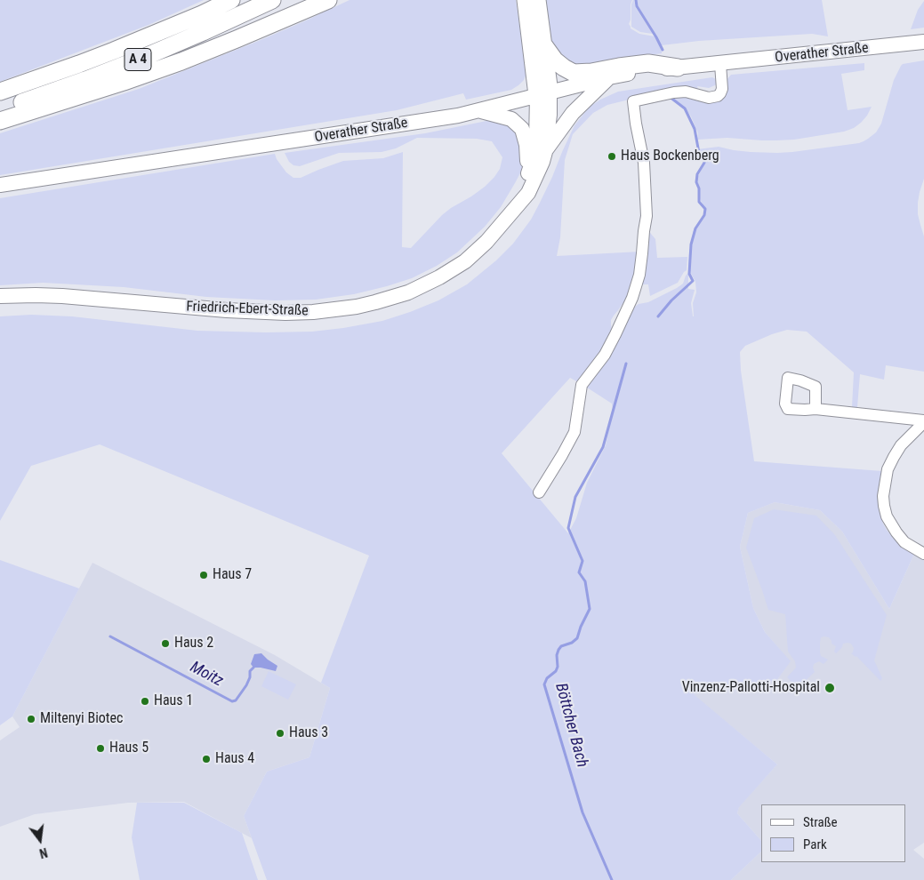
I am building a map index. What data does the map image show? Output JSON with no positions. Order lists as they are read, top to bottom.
{
  "streets": {
    "highway": ["A 4"],
    "main road": ["Overather Straße", "Friedrich-Ebert-Straße"]
  },
  "water": ["Moitz", "Böttcher Bach"],
  "places": [
    "Haus Bockenberg",
    "Haus 7",
    "Haus 2",
    "Vinzenz-Pallotti-Hospital",
    "Haus 1",
    "Miltenyi Biotec",
    "Haus 3",
    "Haus 5",
    "Haus 4"
  ],
  "legend": ["Straße", "Park"],
  "north": "bottom"
}
